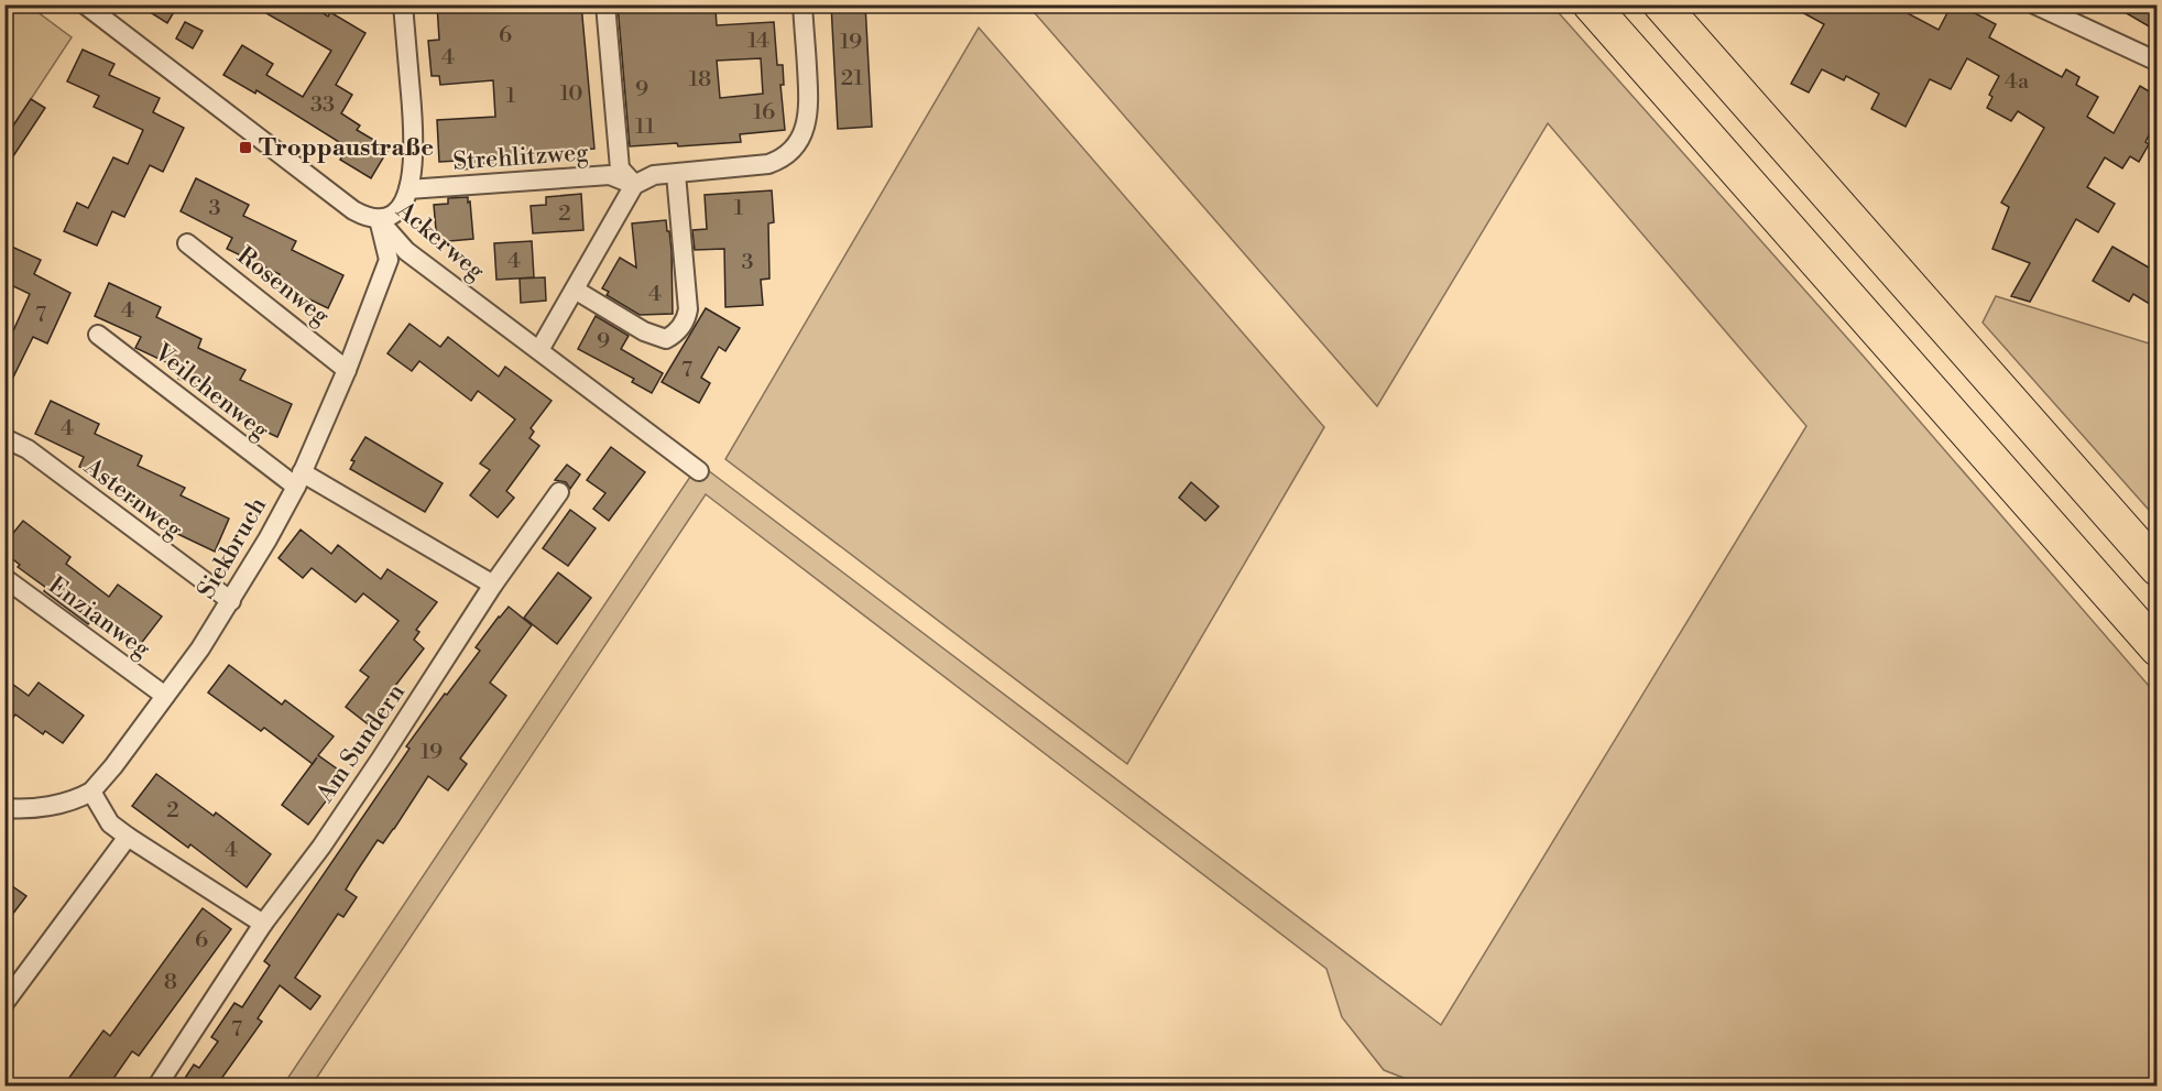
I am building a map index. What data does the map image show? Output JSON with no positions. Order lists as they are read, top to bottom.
{
  "streets": {
    "street": [
      "Strehlitzweg",
      "Ackerweg",
      "Rosenweg",
      "Veilchenweg",
      "Asternweg",
      "Siekbruch",
      "Enzianweg",
      "Am Sundern"
    ]
  },
  "crossings": [
    ["Ackerweg", "Siekbruch"],
    ["Rosenweg", "Siekbruch"],
    ["Veilchenweg", "Siekbruch"],
    ["Asternweg", "Siekbruch"],
    ["Siekbruch", "Enzianweg"]
  ],
  "places": {
    "transit": ["Troppaustraße"]
  },
  "house_numbers": [
    "6",
    "14",
    "19",
    "4",
    "21",
    "18",
    "4a",
    "9",
    "10",
    "1",
    "33",
    "16",
    "11",
    "3",
    "1",
    "2",
    "4",
    "3",
    "4",
    "4",
    "7",
    "9",
    "7",
    "4",
    "19",
    "2",
    "4",
    "6",
    "8",
    "7"
  ]
}
